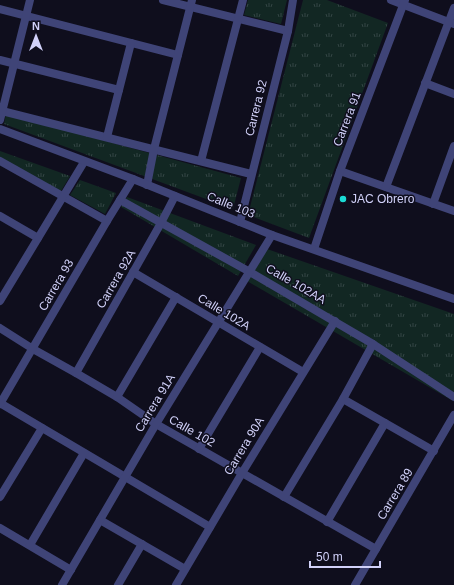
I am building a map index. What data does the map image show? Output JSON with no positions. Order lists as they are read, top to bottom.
{
  "streets": {
    "street": [
      "Carrera 92",
      "Carrera 91",
      "Calle 103",
      "Carrera 92A",
      "Calle 102AA",
      "Carrera 93",
      "Calle 102A",
      "Carrera 91A",
      "Calle 102",
      "Carrera 90A",
      "Carrera 89"
    ]
  },
  "crossings": [
    ["Carrera 92", "Calle 103"],
    ["Carrera 91", "Calle 103"],
    ["Calle 103", "Carrera 92A"],
    ["Calle 103", "Carrera 93"],
    ["Calle 103", "Carrera 91A"],
    ["Carrera 92A", "Calle 102AA"],
    ["Carrera 92A", "Calle 102A"],
    ["Carrera 92A", "Calle 102"],
    ["Calle 102AA", "Carrera 93"],
    ["Calle 102AA", "Carrera 91A"],
    ["Calle 102AA", "Carrera 90A"],
    ["Carrera 93", "Calle 102"],
    ["Calle 102A", "Carrera 91A"],
    ["Calle 102A", "Carrera 90A"],
    ["Carrera 91A", "Calle 102"],
    ["Calle 102", "Carrera 90A"],
    ["Calle 102", "Carrera 89"]
  ],
  "places": ["JAC Obrero"],
  "scale_bar": "50 m",
  "north": "top"
}
